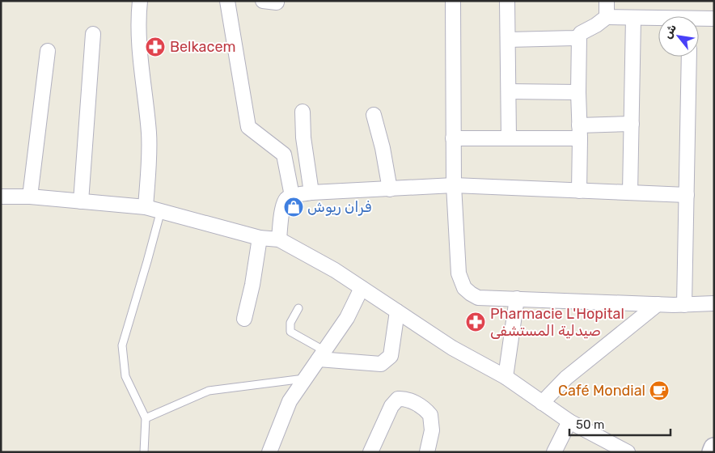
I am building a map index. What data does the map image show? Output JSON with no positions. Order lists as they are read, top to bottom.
{
  "places": {
    "pharmacy": ["Belkacem", "Pharmacie L'Hopital صيدلية المستشفى"],
    "shop": ["فران ريوش"],
    "cafe": ["Café Mondial"]
  },
  "scale_bar": "50 m",
  "north": "top left"
}
